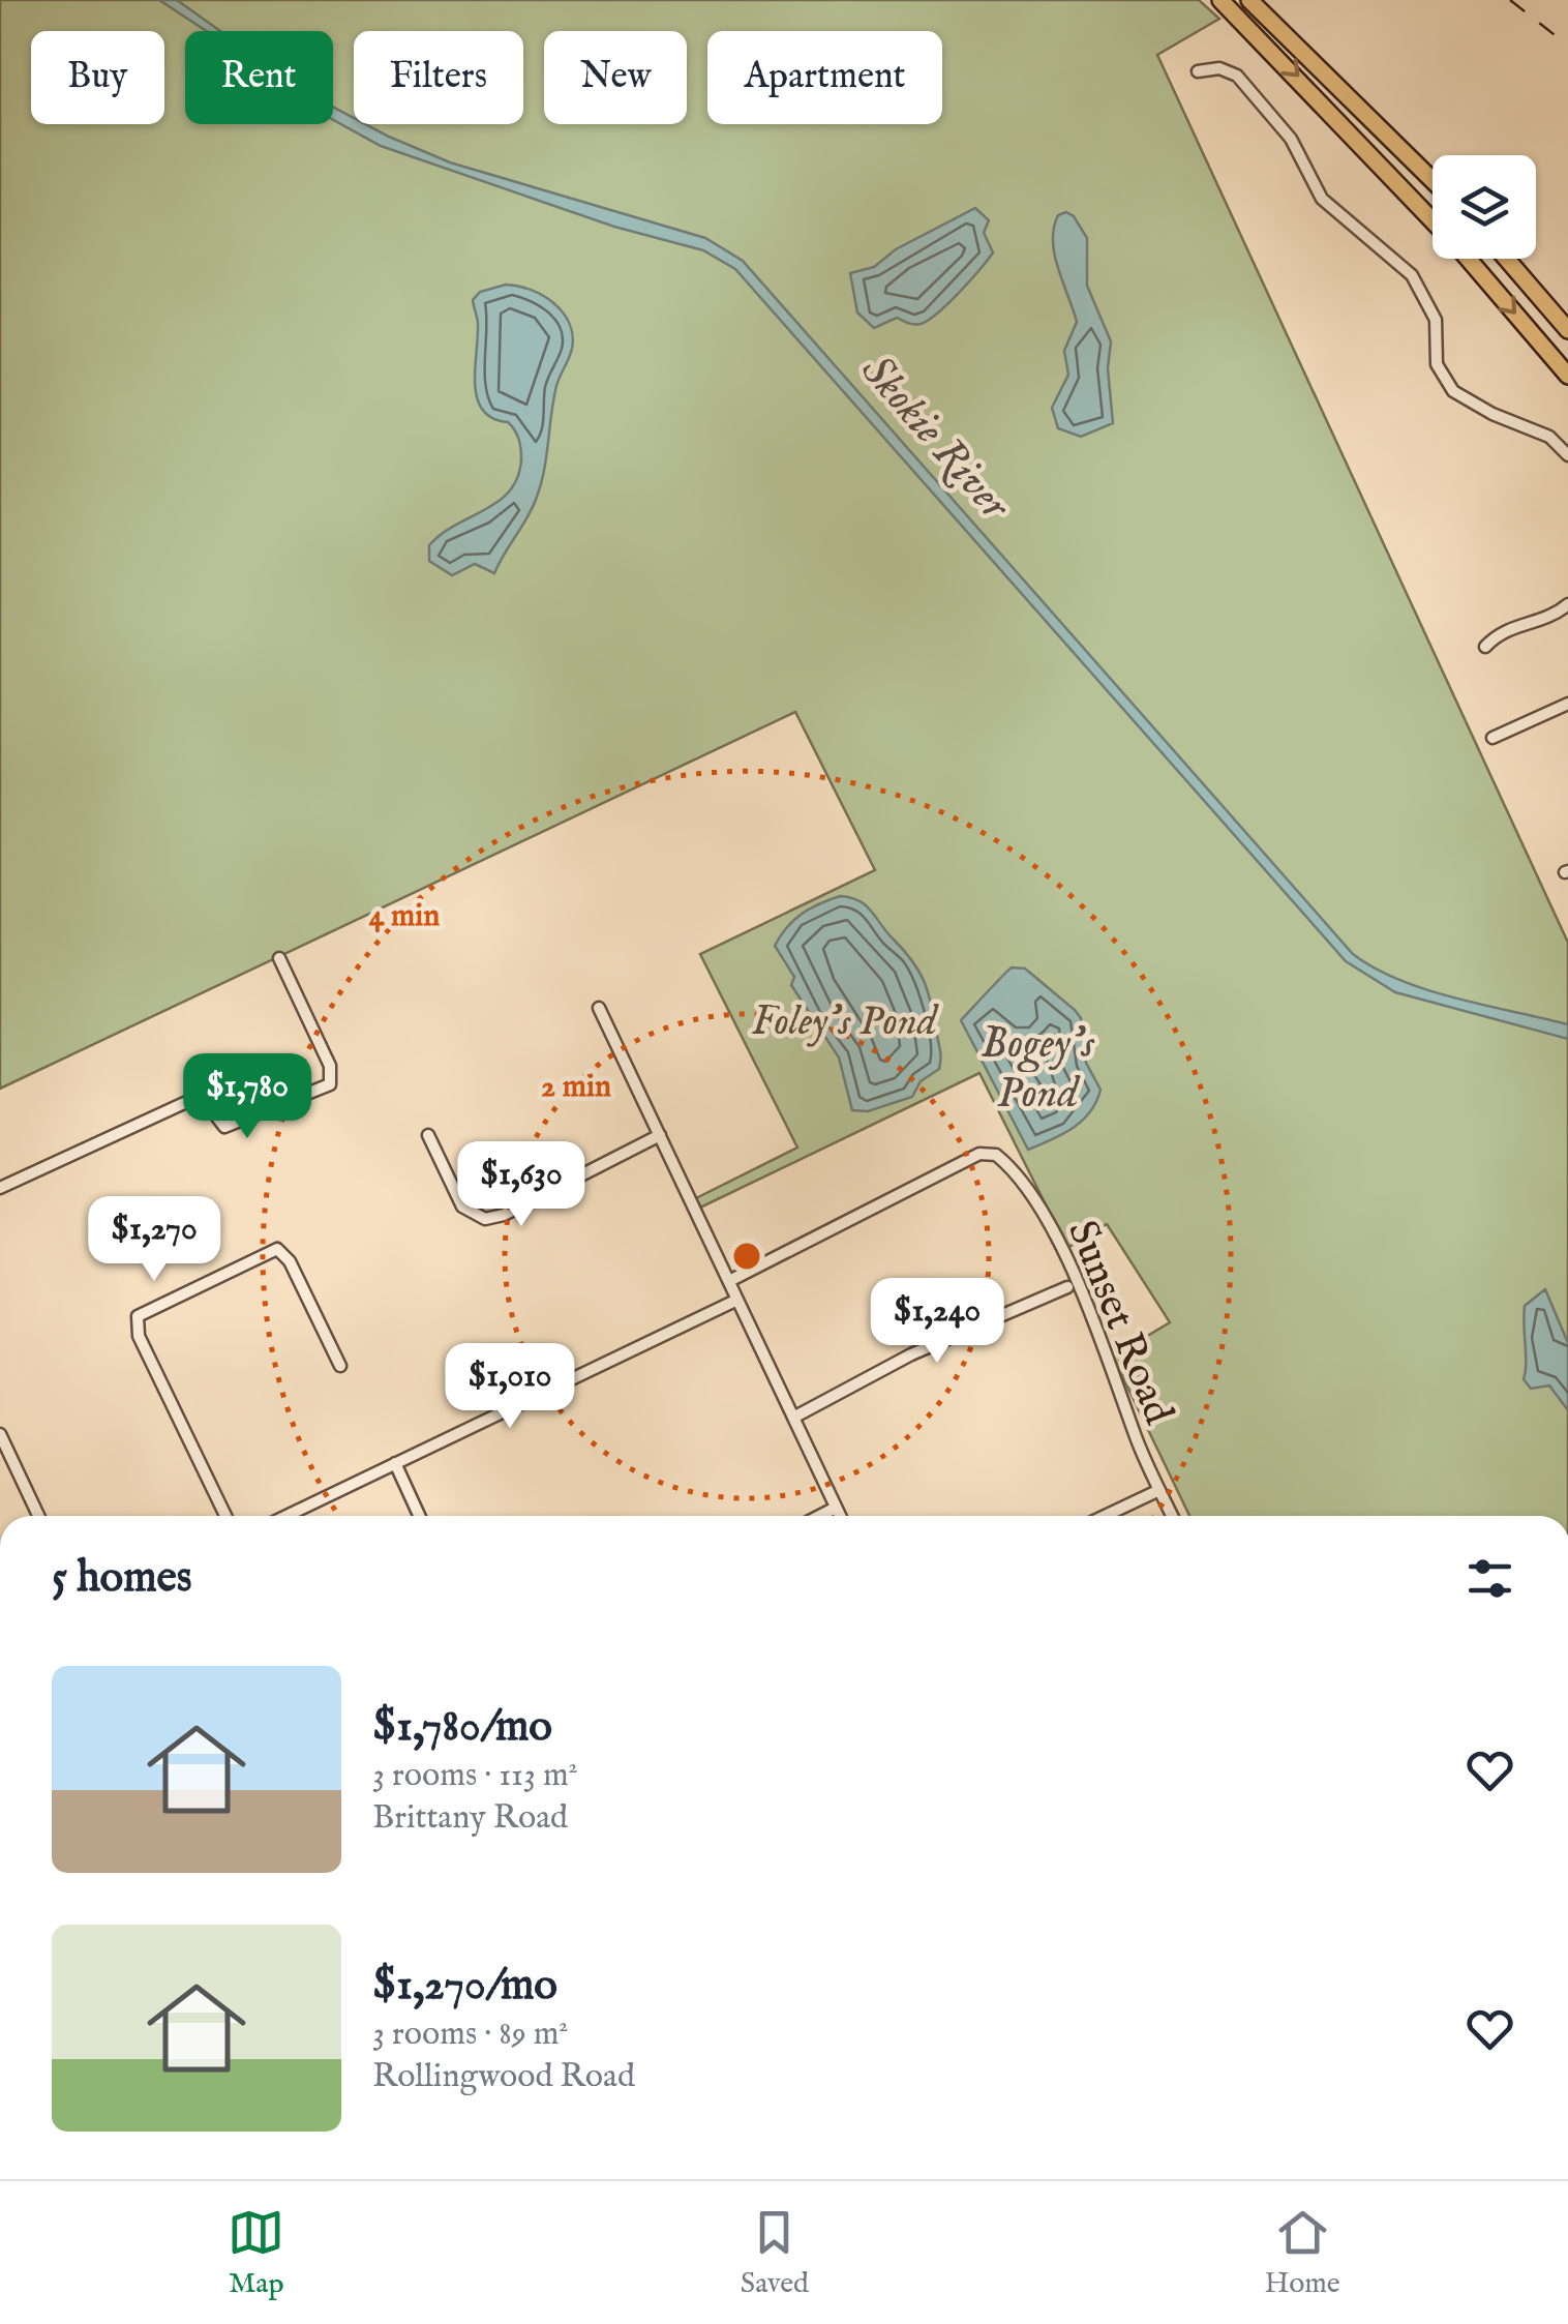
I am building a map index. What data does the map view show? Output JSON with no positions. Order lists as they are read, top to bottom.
{
  "streets": {
    "street": ["Sunset Road"]
  },
  "water": ["Skokie River", "Bogey's Pond"],
  "parks": ["Foley’s Pond"],
  "page": {
    "chip": [
      "Buy",
      "Rent",
      "Filters",
      "New",
      "Apartment"
    ],
    "price": [
      "$1,780",
      "$1,630",
      "$1,270",
      "$1,240",
      "$1,010"
    ],
    "heading": "5 homes",
    "list": [
      {
        "name": "$1,780/mo",
        "note": "3 rooms · 113 m² · Brittany Road"
      },
      {
        "name": "$1,270/mo",
        "note": "3 rooms · 89 m² · Rollingwood Road"
      }
    ],
    "tabs": ["Map", "Saved", "Home"]
  },
  "rings": ["4 min", "2 min"]
}
